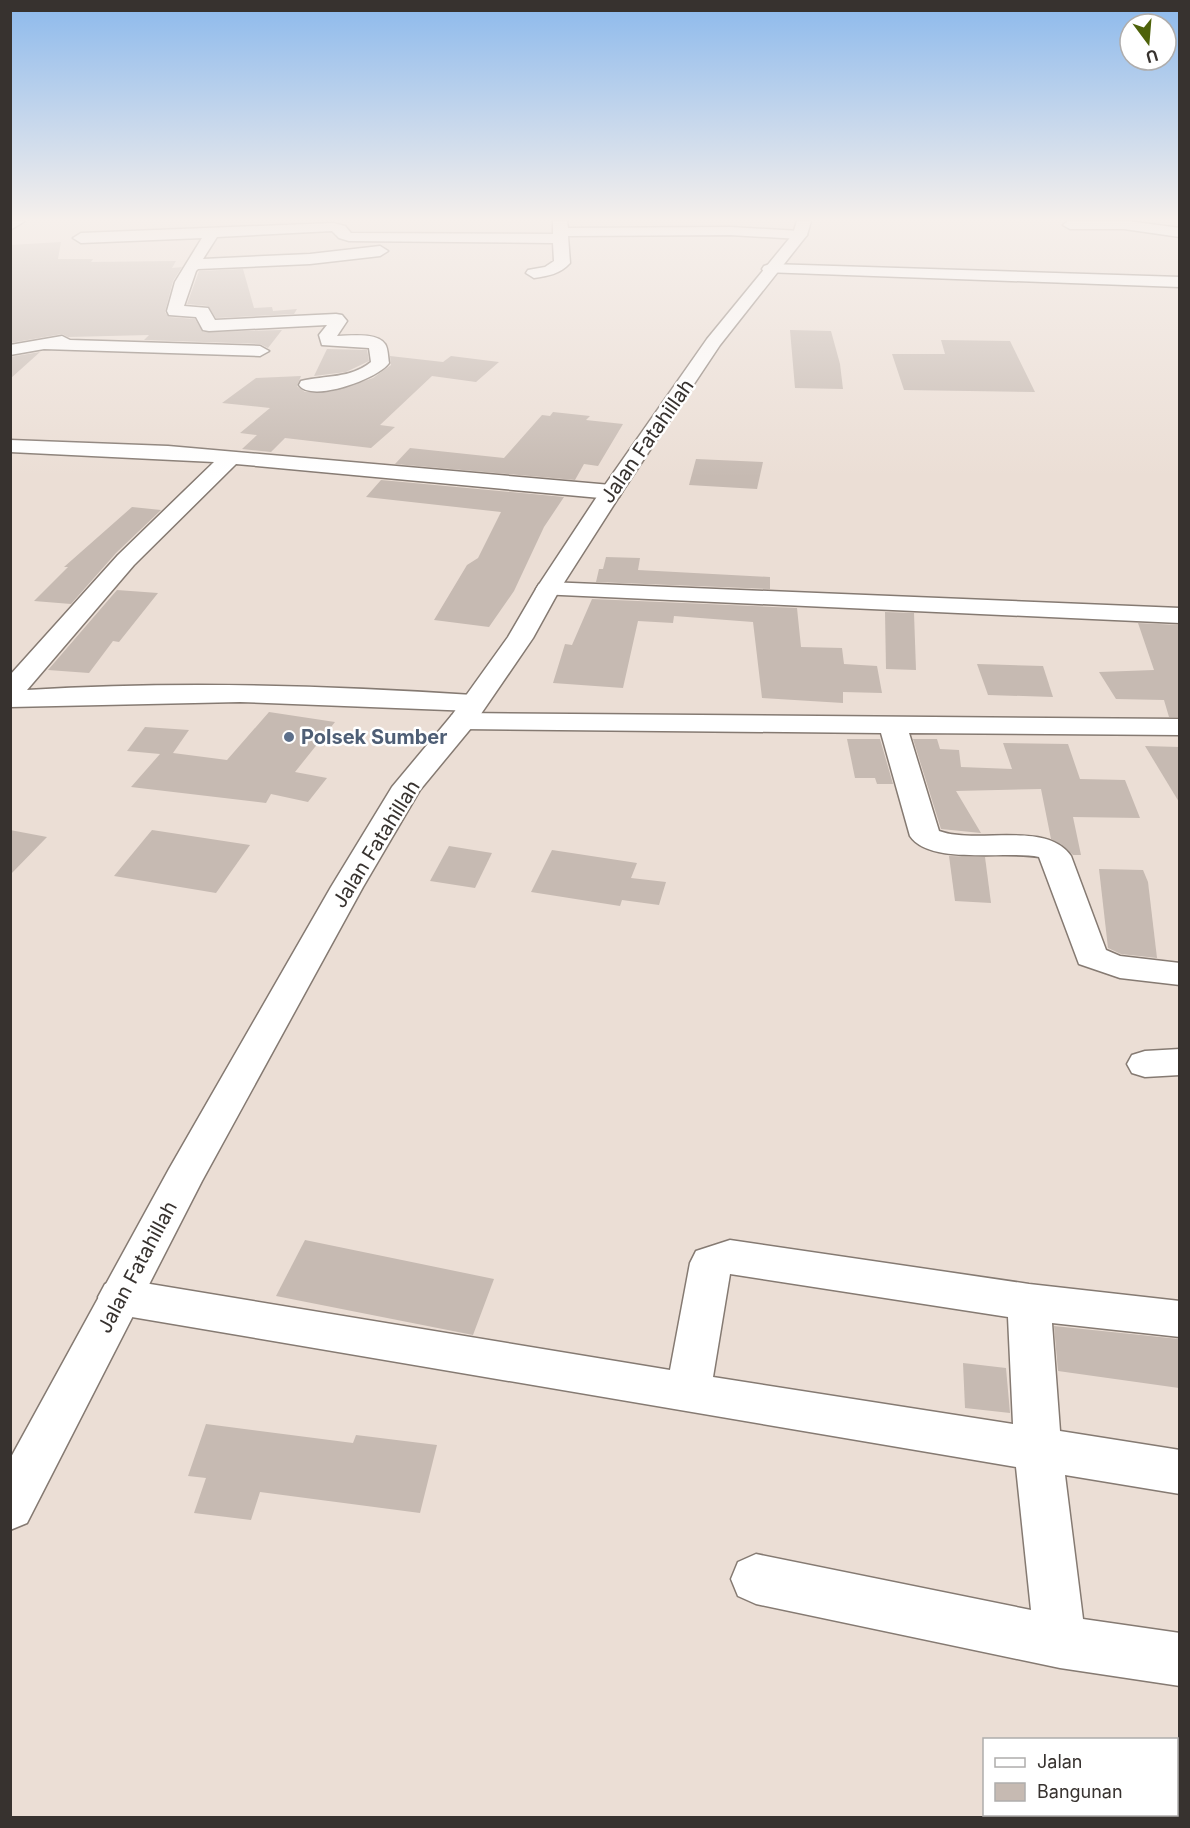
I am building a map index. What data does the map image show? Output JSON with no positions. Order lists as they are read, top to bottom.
{
  "streets": {
    "street": ["Jalan Fatahillah"]
  },
  "places": ["Polsek Sumber"],
  "legend": ["Jalan", "Bangunan"],
  "north": "bottom"
}
